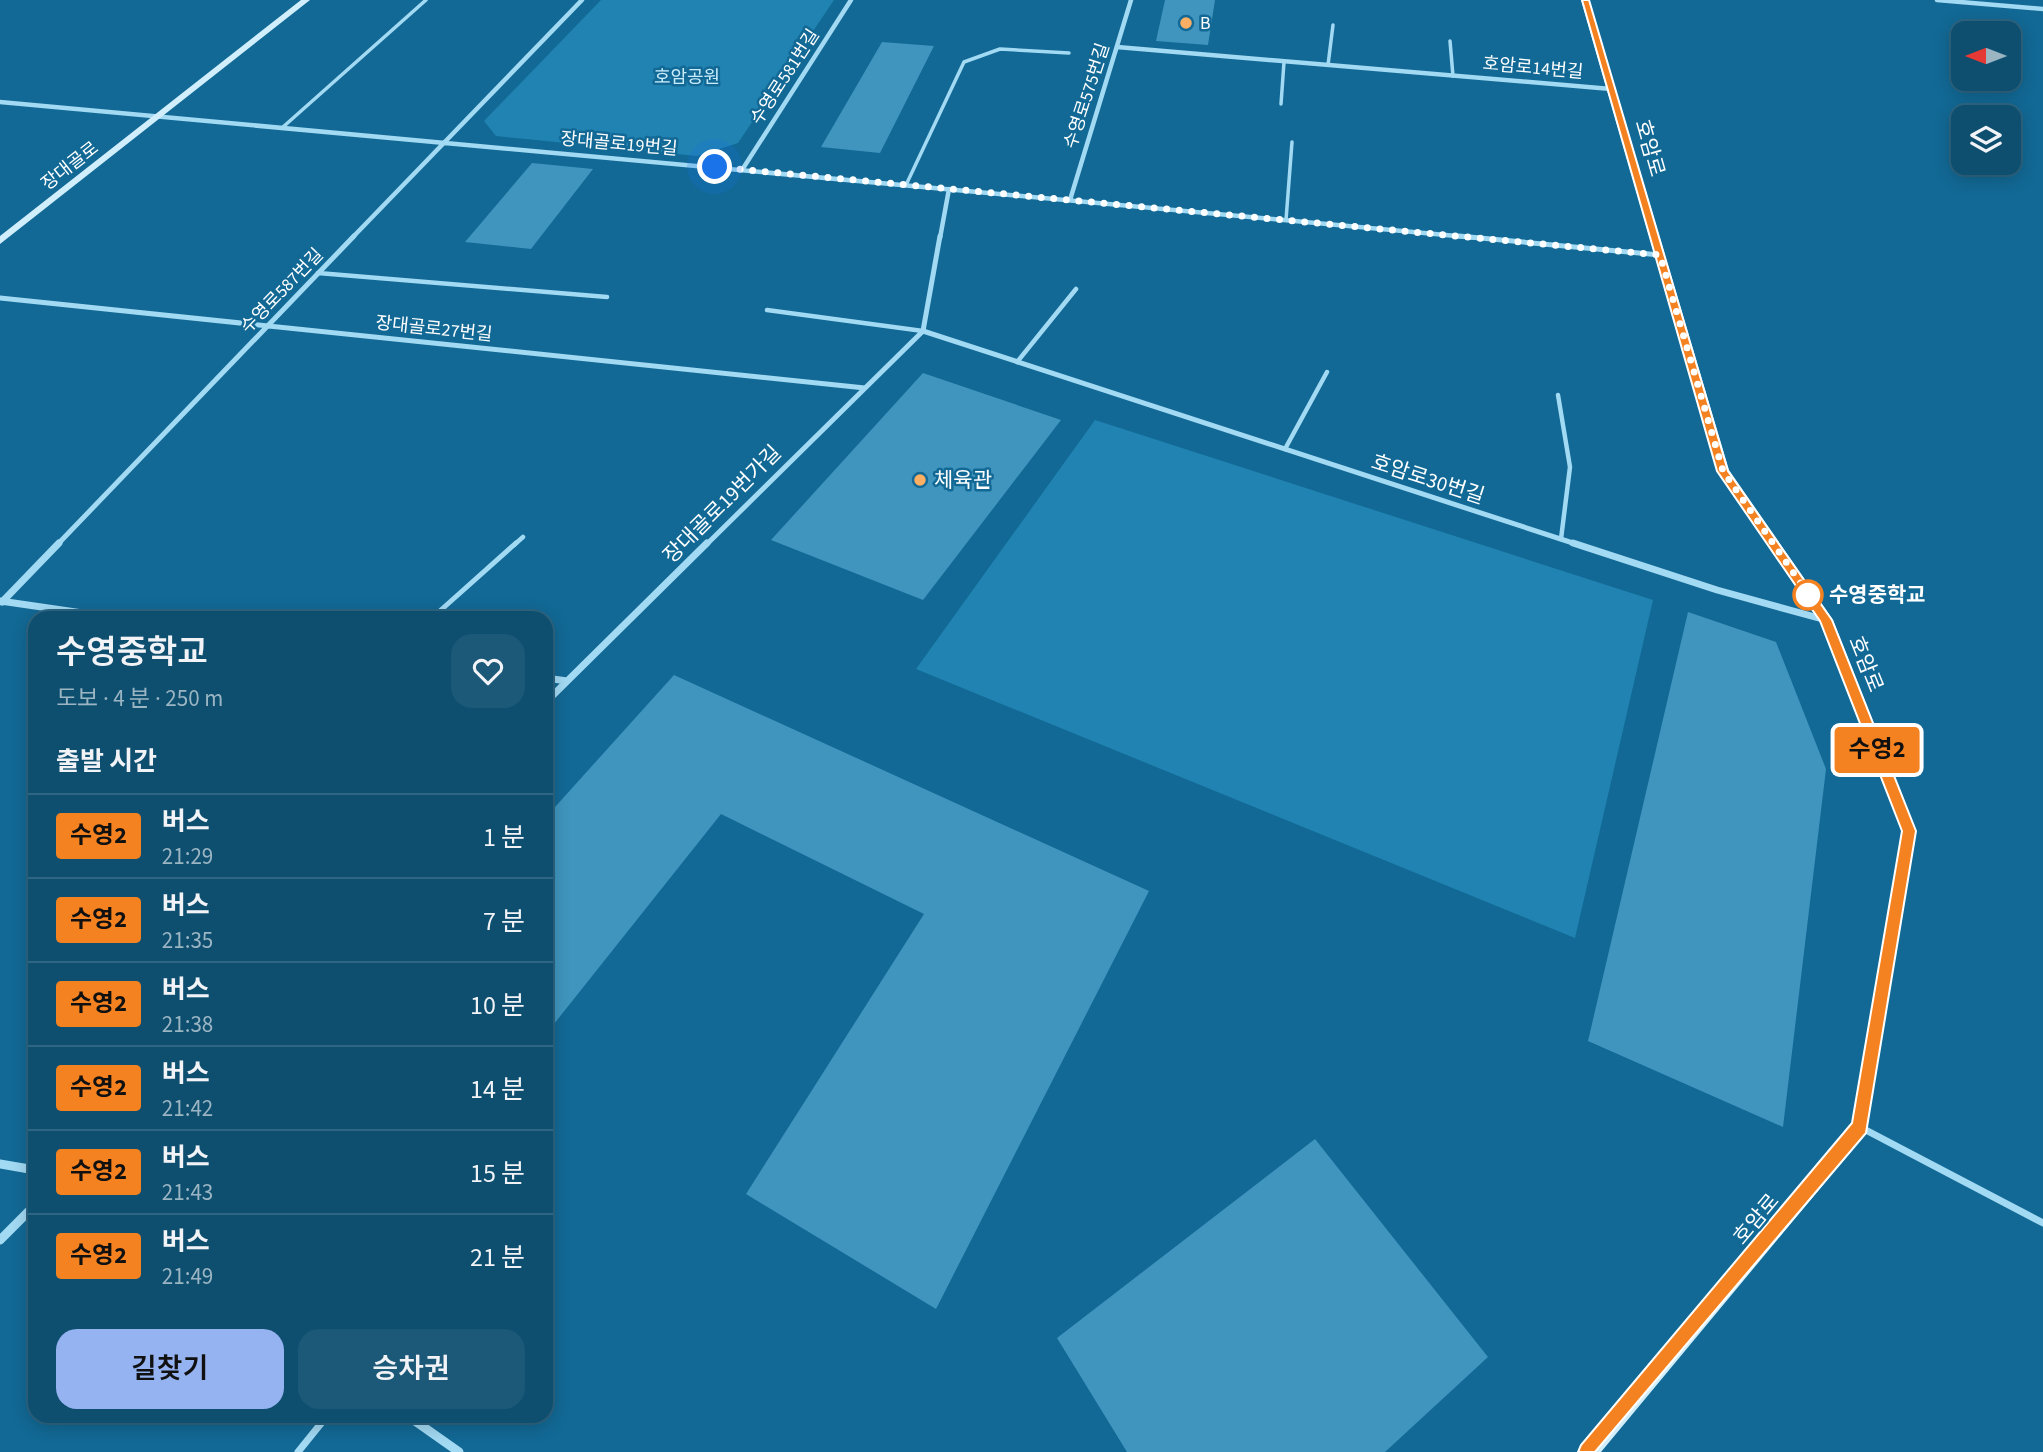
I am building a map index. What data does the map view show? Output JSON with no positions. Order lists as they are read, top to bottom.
{
  "streets": {
    "street": [
      "호암로14번길",
      "수영로581번길",
      "수영로575번길",
      "장대골로19번길",
      "호암로",
      "장대골로",
      "수영로587번길",
      "장대골로27번길",
      "호암로30번길",
      "장대골로19번가길"
    ]
  },
  "crossings": [
    ["호암로14번길", "수영로575번길"],
    ["호암로14번길", "호암로"],
    ["수영로581번길", "장대골로19번길"],
    ["수영로575번길", "장대골로19번길"],
    ["장대골로19번길", "호암로"],
    ["장대골로19번길", "장대골로"],
    ["장대골로19번길", "수영로587번길"],
    ["호암로", "호암로30번길"],
    ["수영로587번길", "장대골로27번길"],
    ["장대골로27번길", "장대골로19번가길"],
    ["호암로30번길", "장대골로19번가길"]
  ],
  "parks": ["호암공원"],
  "places": ["B", "체육관", "수영중학교"],
  "lines": ["bus line 수영2"],
  "north": "left",
  "page": {
    "on_map": "수영2",
    "heading": [
      ["수영중학교", "도보 · 4 분 · 250 m"],
      "출발 시간"
    ],
    "list": [
      {
        "mark": "수영2",
        "name": "버스",
        "note": "21:29",
        "value": "1 분"
      },
      {
        "mark": "수영2",
        "name": "버스",
        "note": "21:35",
        "value": "7 분"
      },
      {
        "mark": "수영2",
        "name": "버스",
        "note": "21:38",
        "value": "10 분"
      },
      {
        "mark": "수영2",
        "name": "버스",
        "note": "21:42",
        "value": "14 분"
      },
      {
        "mark": "수영2",
        "name": "버스",
        "note": "21:43",
        "value": "15 분"
      },
      {
        "mark": "수영2",
        "name": "버스",
        "note": "21:49",
        "value": "21 분"
      }
    ],
    "buttons": ["길찾기", "승차권"]
  }
}
